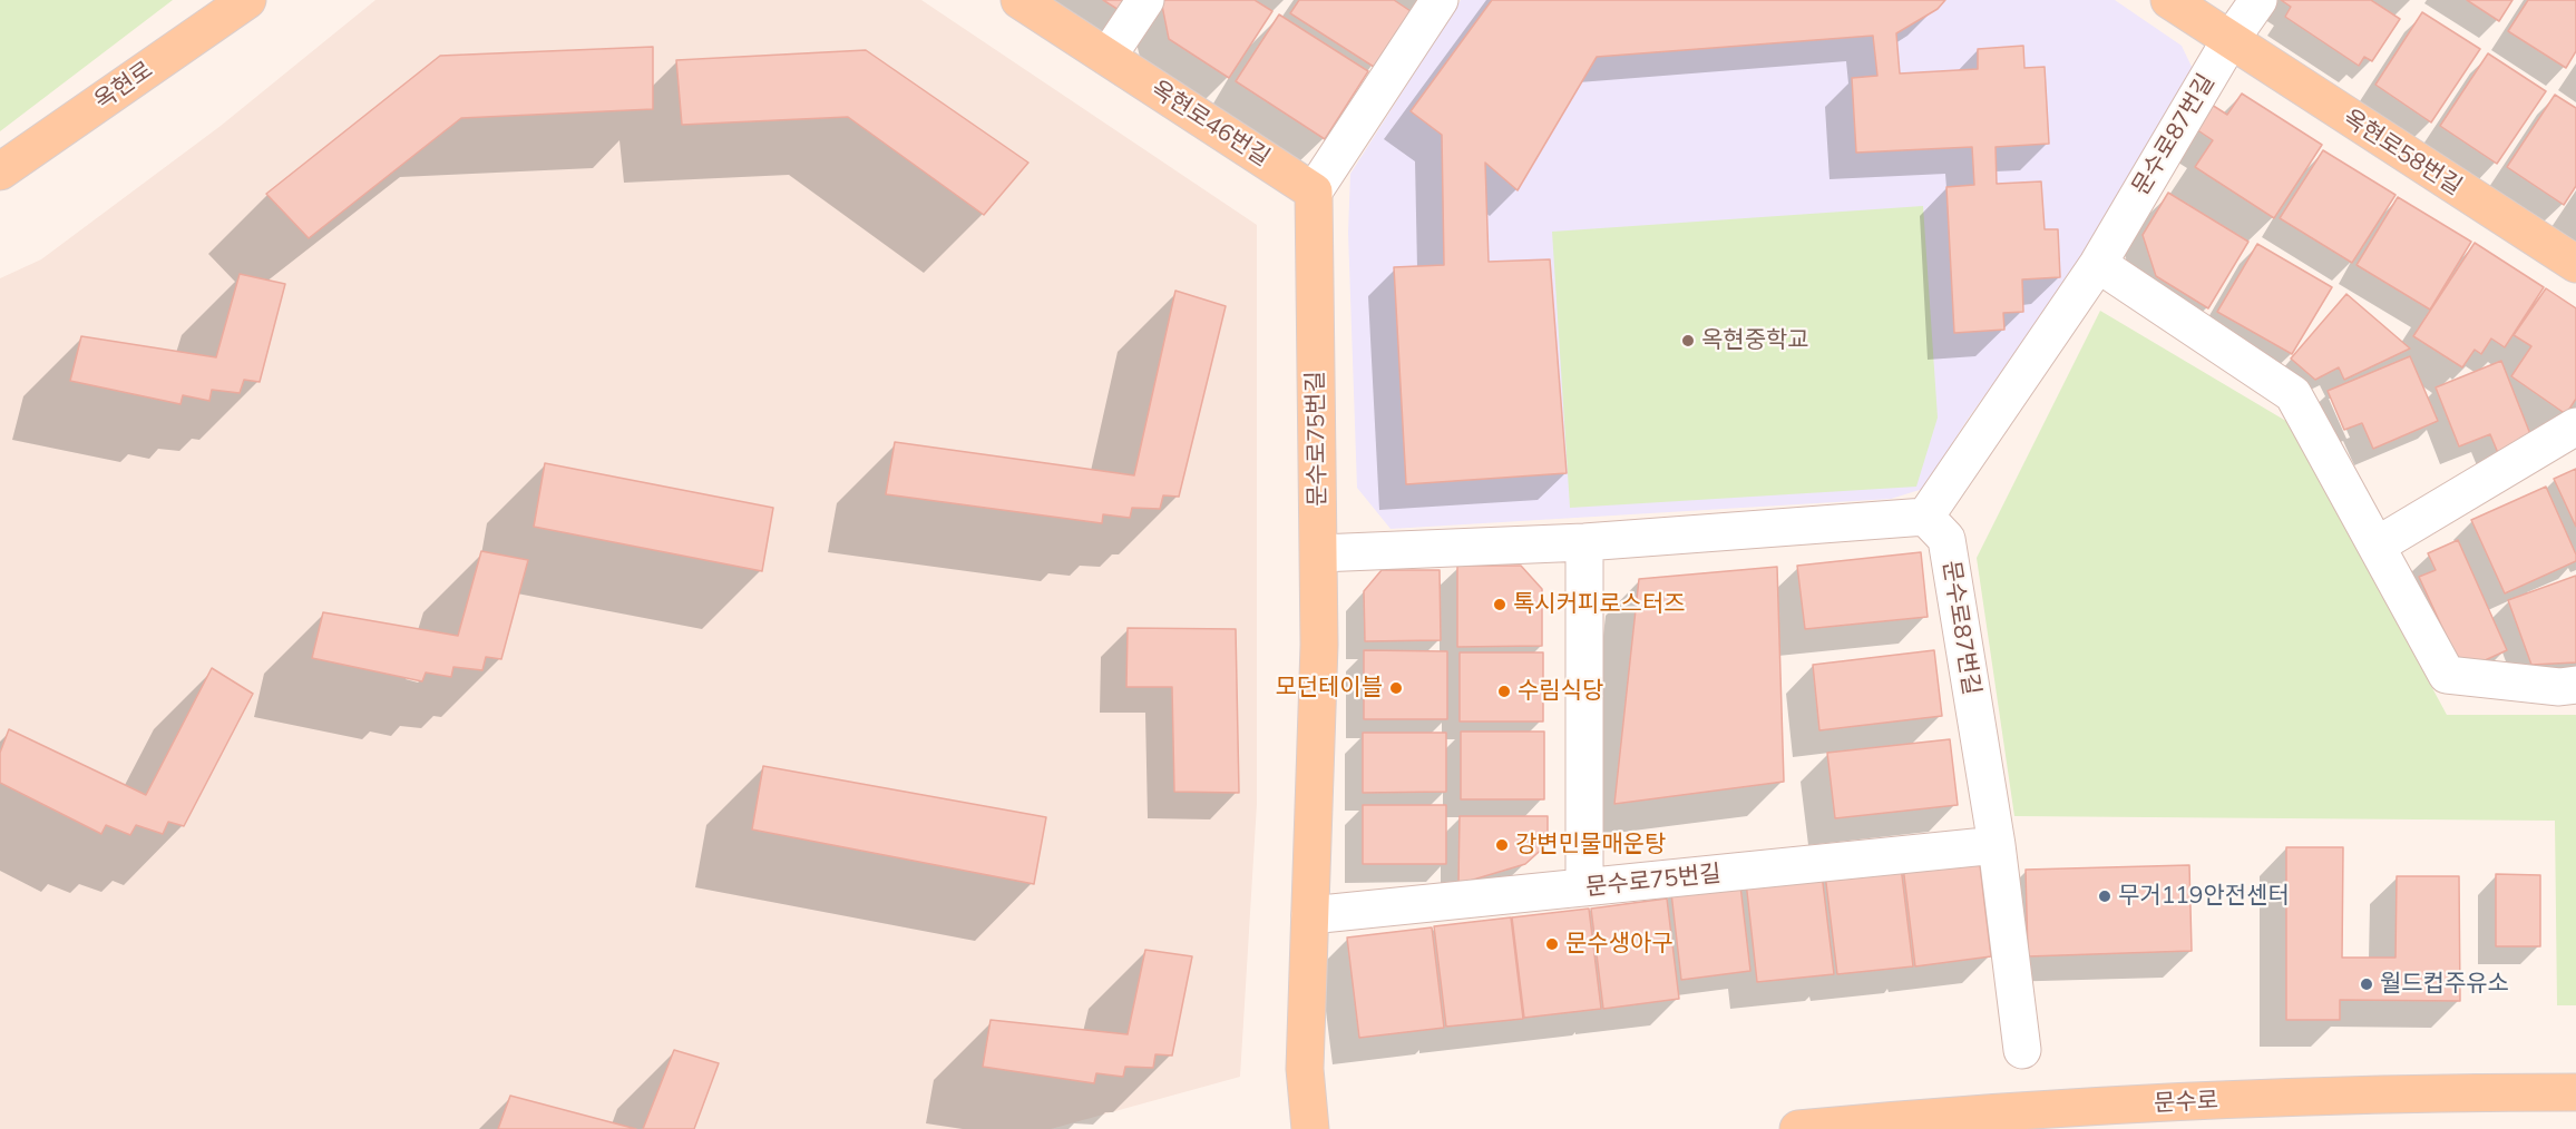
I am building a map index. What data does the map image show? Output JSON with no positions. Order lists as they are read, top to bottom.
{
  "streets": {
    "main road": [
      "옥현로",
      "옥현로46번길",
      "옥현로58번길",
      "문수로75번길",
      "문수로"
    ],
    "street": ["문수로87번길"]
  },
  "crossings": [
    ["옥현로46번길", "문수로75번길"],
    ["문수로87번길", "옥현로58번길"],
    ["문수로87번길", "문수로75번길"]
  ],
  "places": [
    "옥현중학교",
    "톡시커피로스터즈",
    "모던테이블",
    "수림식당",
    "강변민물매운탕",
    "무거119안전센터",
    "문수생아구",
    "월드컵주유소"
  ]
}
